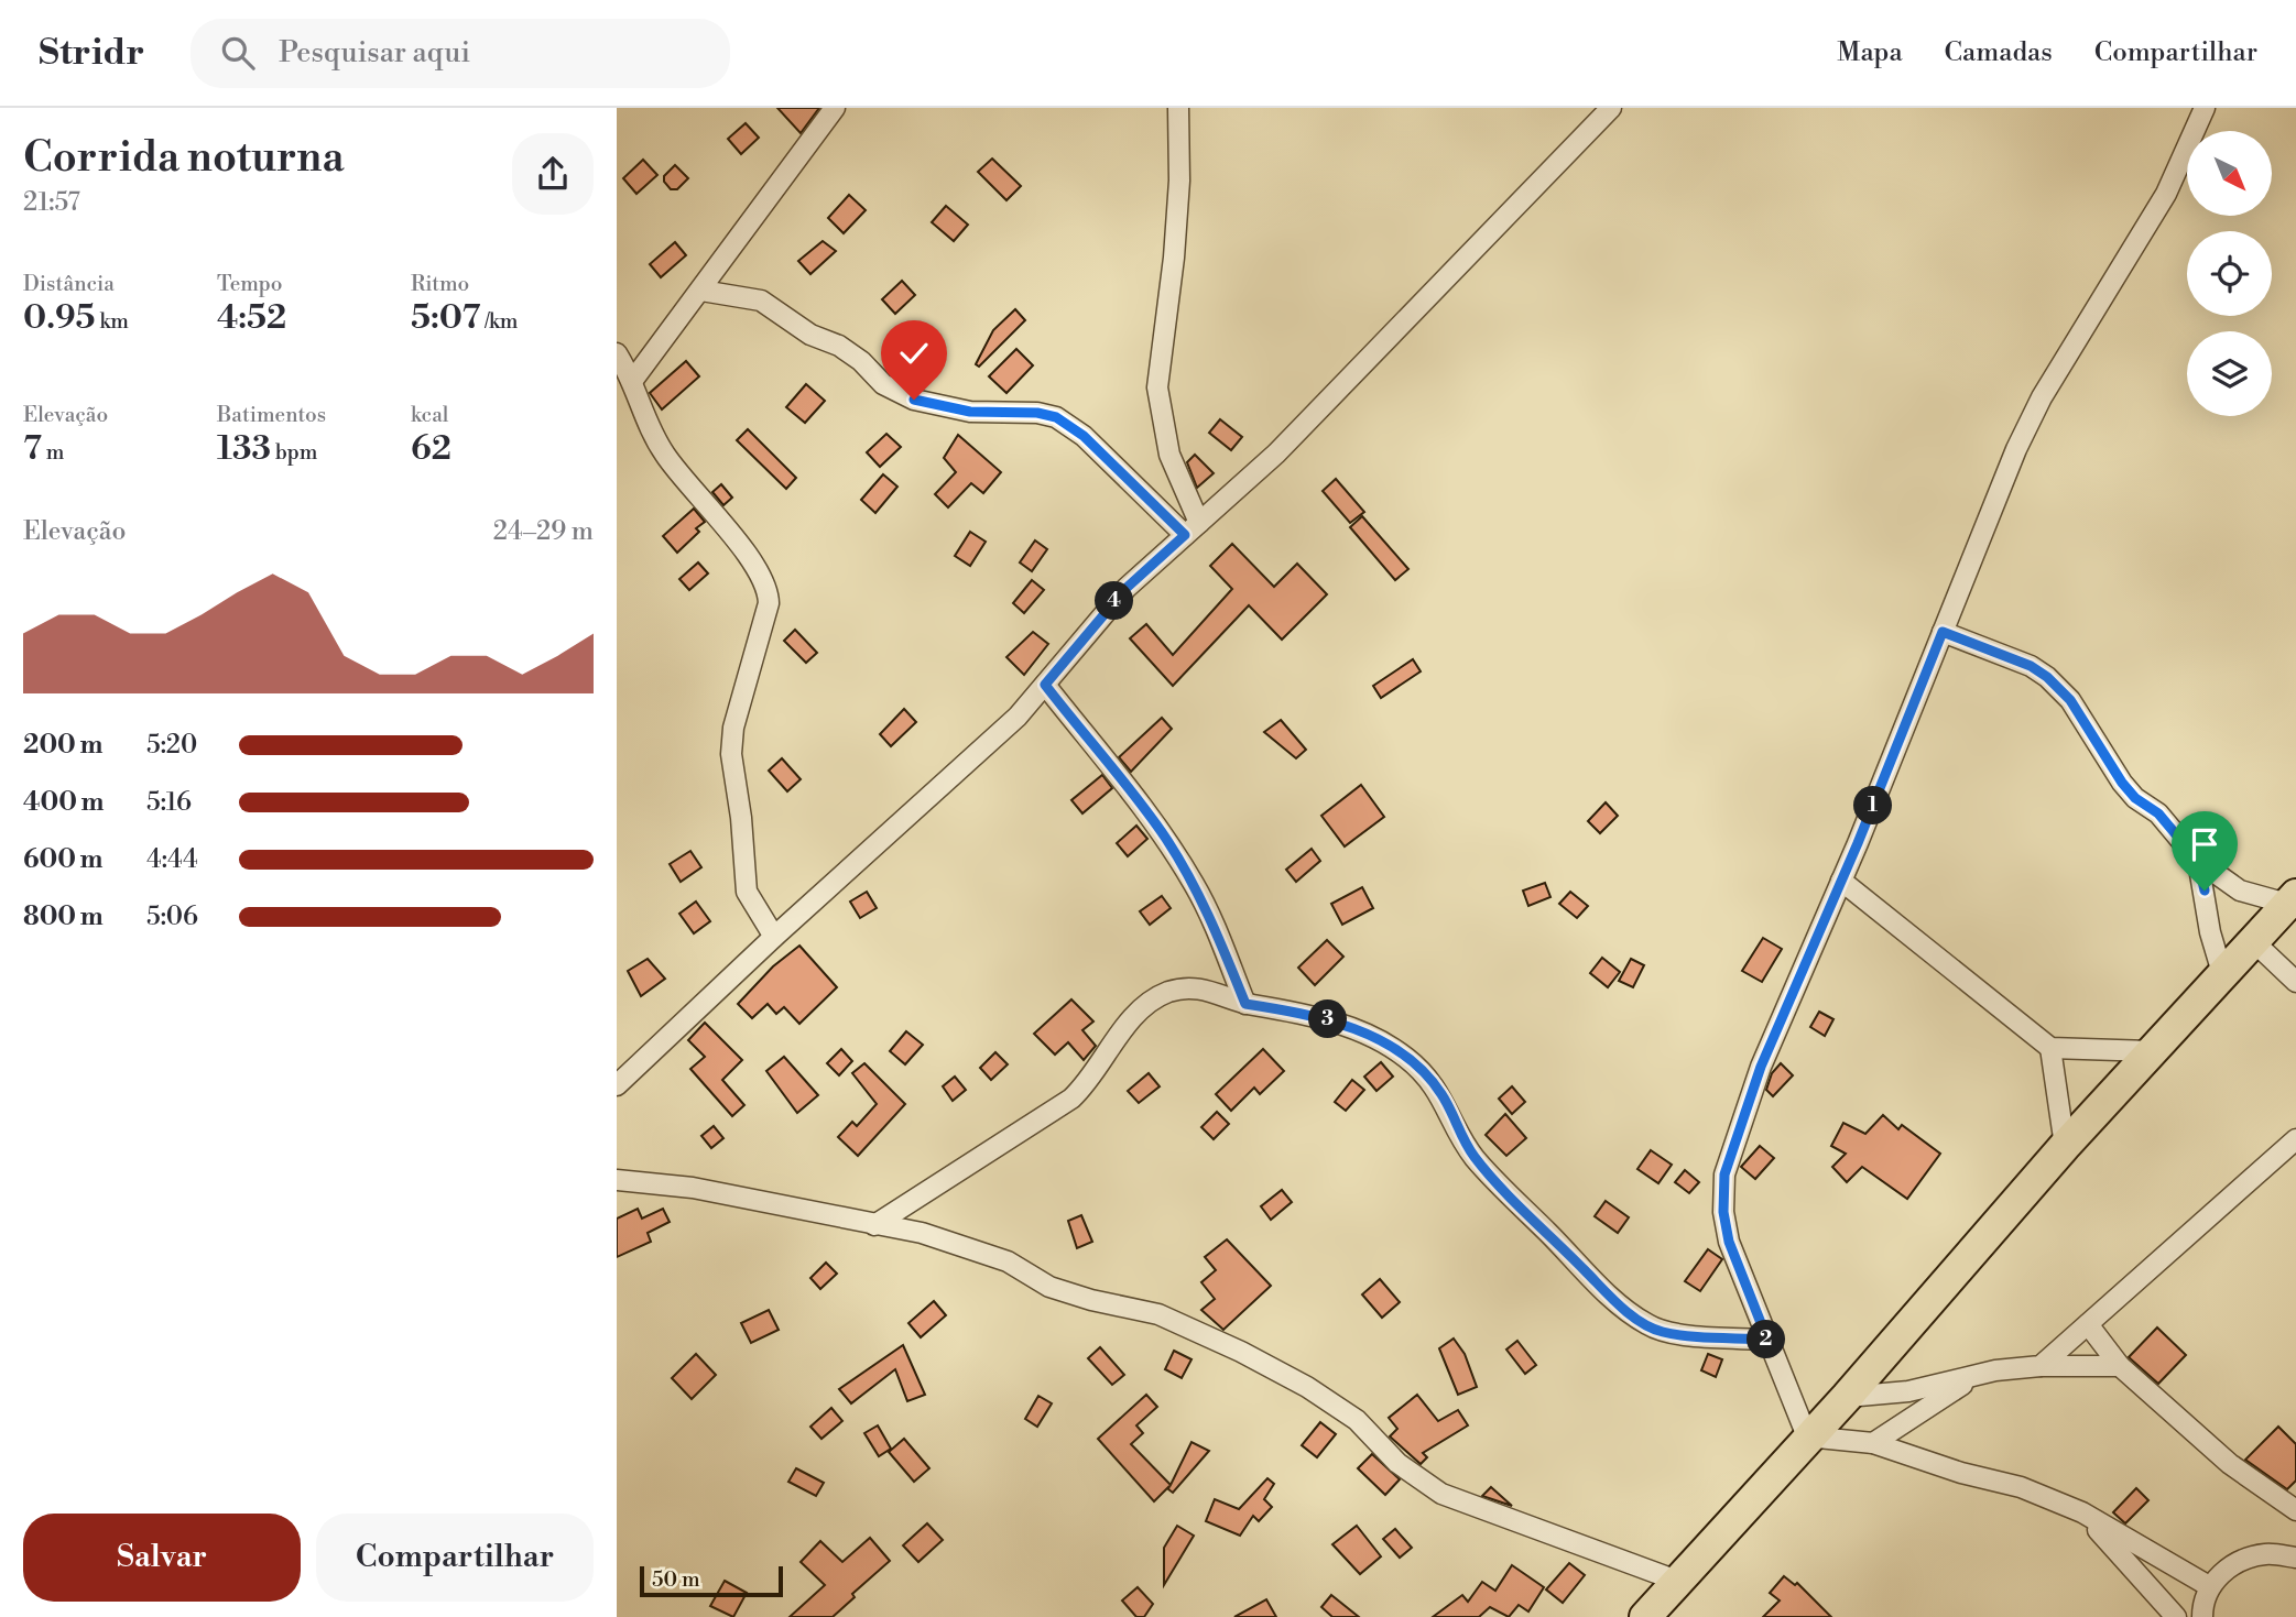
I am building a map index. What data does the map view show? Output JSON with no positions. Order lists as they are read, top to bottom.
{
  "scale_bar": "50 m",
  "north": "bottom right",
  "page": {
    "header": "Stridr",
    "search": "Pesquisar aqui",
    "nav": ["Mapa", "Camadas", "Compartilhar"],
    "heading": ["Corrida noturna", "21:57"],
    "stats": [
      ["Distância", "0.95 km"],
      ["Tempo", "4:52"],
      ["Ritmo", "5:07 /km"],
      ["Elevação", "7 m"],
      ["Batimentos", "133 bpm"],
      ["kcal", "62"]
    ],
    "chart": ["Elevação", "24–29 m"],
    "pins": [
      "4",
      "1",
      "3",
      "2"
    ],
    "list": [
      {
        "name": "200 m",
        "note": "5:20"
      },
      {
        "name": "400 m",
        "note": "5:16"
      },
      {
        "name": "600 m",
        "note": "4:44"
      },
      {
        "name": "800 m",
        "note": "5:06"
      }
    ],
    "buttons": ["Salvar", "Compartilhar"],
    "scale": "50 m"
  }
}
